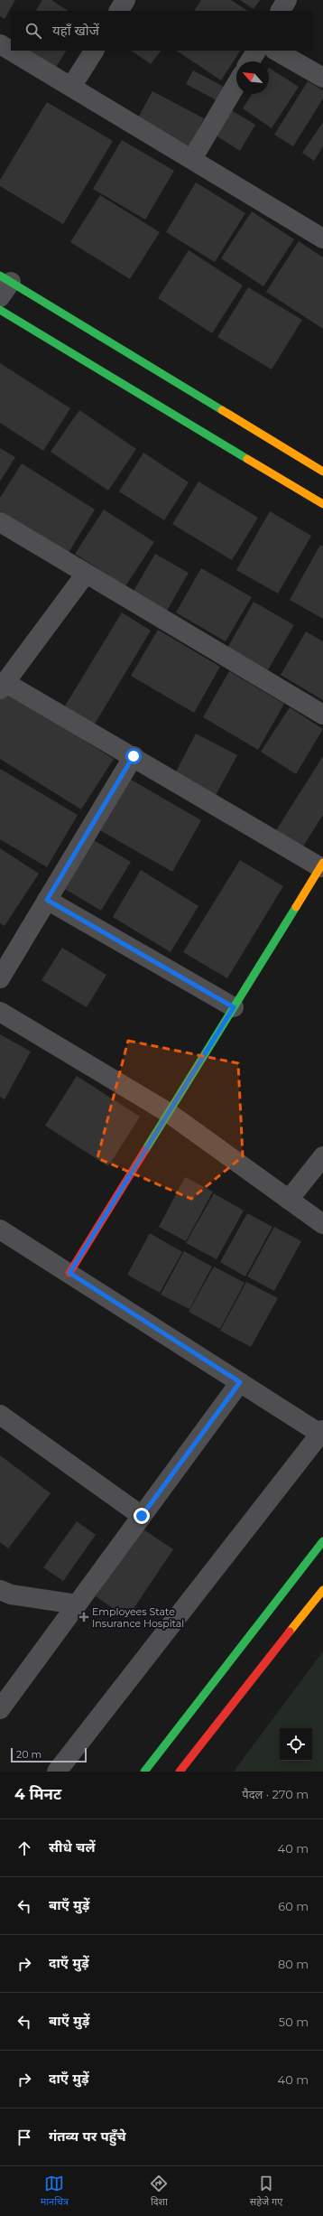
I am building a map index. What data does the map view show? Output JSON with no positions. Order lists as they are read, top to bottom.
{
  "places": {
    "health": ["Employees State Insurance Hospital"]
  },
  "scale_bar": "20 m",
  "north": "top left",
  "page": {
    "search": "यहाँ खोजें",
    "scale": "20 m",
    "heading": ["4 मिनट", "पैदल · 270 m"],
    "list": [
      ["सीधे चलें", "40 m"],
      ["बाएँ मुड़ें", "60 m"],
      ["दाएँ मुड़ें", "80 m"],
      ["बाएँ मुड़ें", "50 m"],
      ["दाएँ मुड़ें", "40 m"],
      "गंतव्य पर पहुँचे"
    ],
    "nav": ["मानचित्र", "दिशा", "सहेजे गए"]
  }
}
